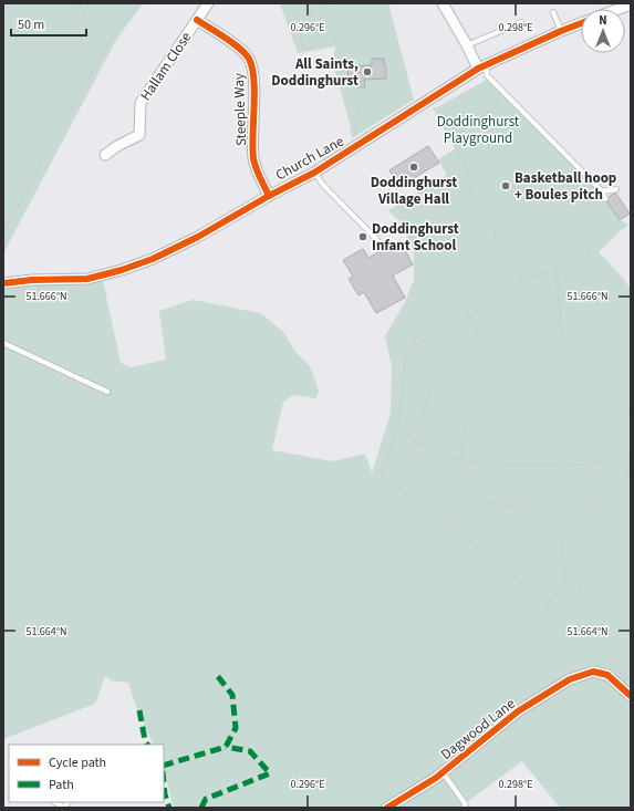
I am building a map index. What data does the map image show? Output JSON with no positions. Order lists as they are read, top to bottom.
{
  "streets": {
    "street": [
      "Hallam Close",
      "Steeple Way",
      "Church Lane",
      "Dagwood Lane"
    ]
  },
  "crossings": [
    ["Hallam Close", "Steeple Way"],
    ["Steeple Way", "Church Lane"]
  ],
  "parks": ["Doddinghurst Playground"],
  "places": [
    "All Saints, Doddinghurst",
    "Doddinghurst Village Hall",
    "Basketball hoop + Boules pitch",
    "Doddinghurst Infant School"
  ],
  "legend": ["Cycle path", "Path"],
  "scale_bar": "50 m",
  "north": "top",
  "coordinates": [
    "0.296°E",
    "0.298°E",
    "51.666°N",
    "51.664°N"
  ]
}
